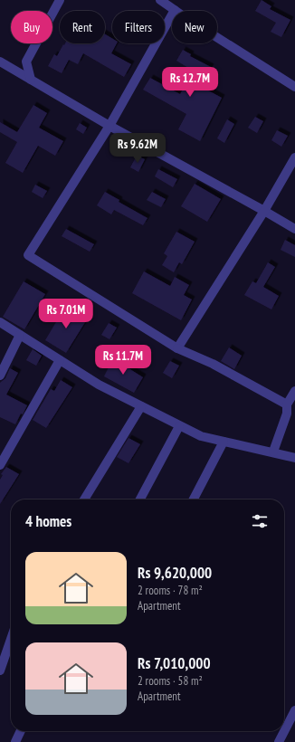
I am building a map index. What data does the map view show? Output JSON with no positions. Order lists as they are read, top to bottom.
{
  "page": {
    "chip": [
      "Buy",
      "Rent",
      "Filters",
      "New"
    ],
    "price": [
      "Rs 12.7M",
      "Rs 9.62M",
      "Rs 7.01M",
      "Rs 11.7M"
    ],
    "heading": "4 homes",
    "list": [
      {
        "name": "Rs 9,620,000",
        "note": "2 rooms · 78 m² · Apartment"
      },
      {
        "name": "Rs 7,010,000",
        "note": "2 rooms · 58 m² · Apartment"
      }
    ]
  }
}
